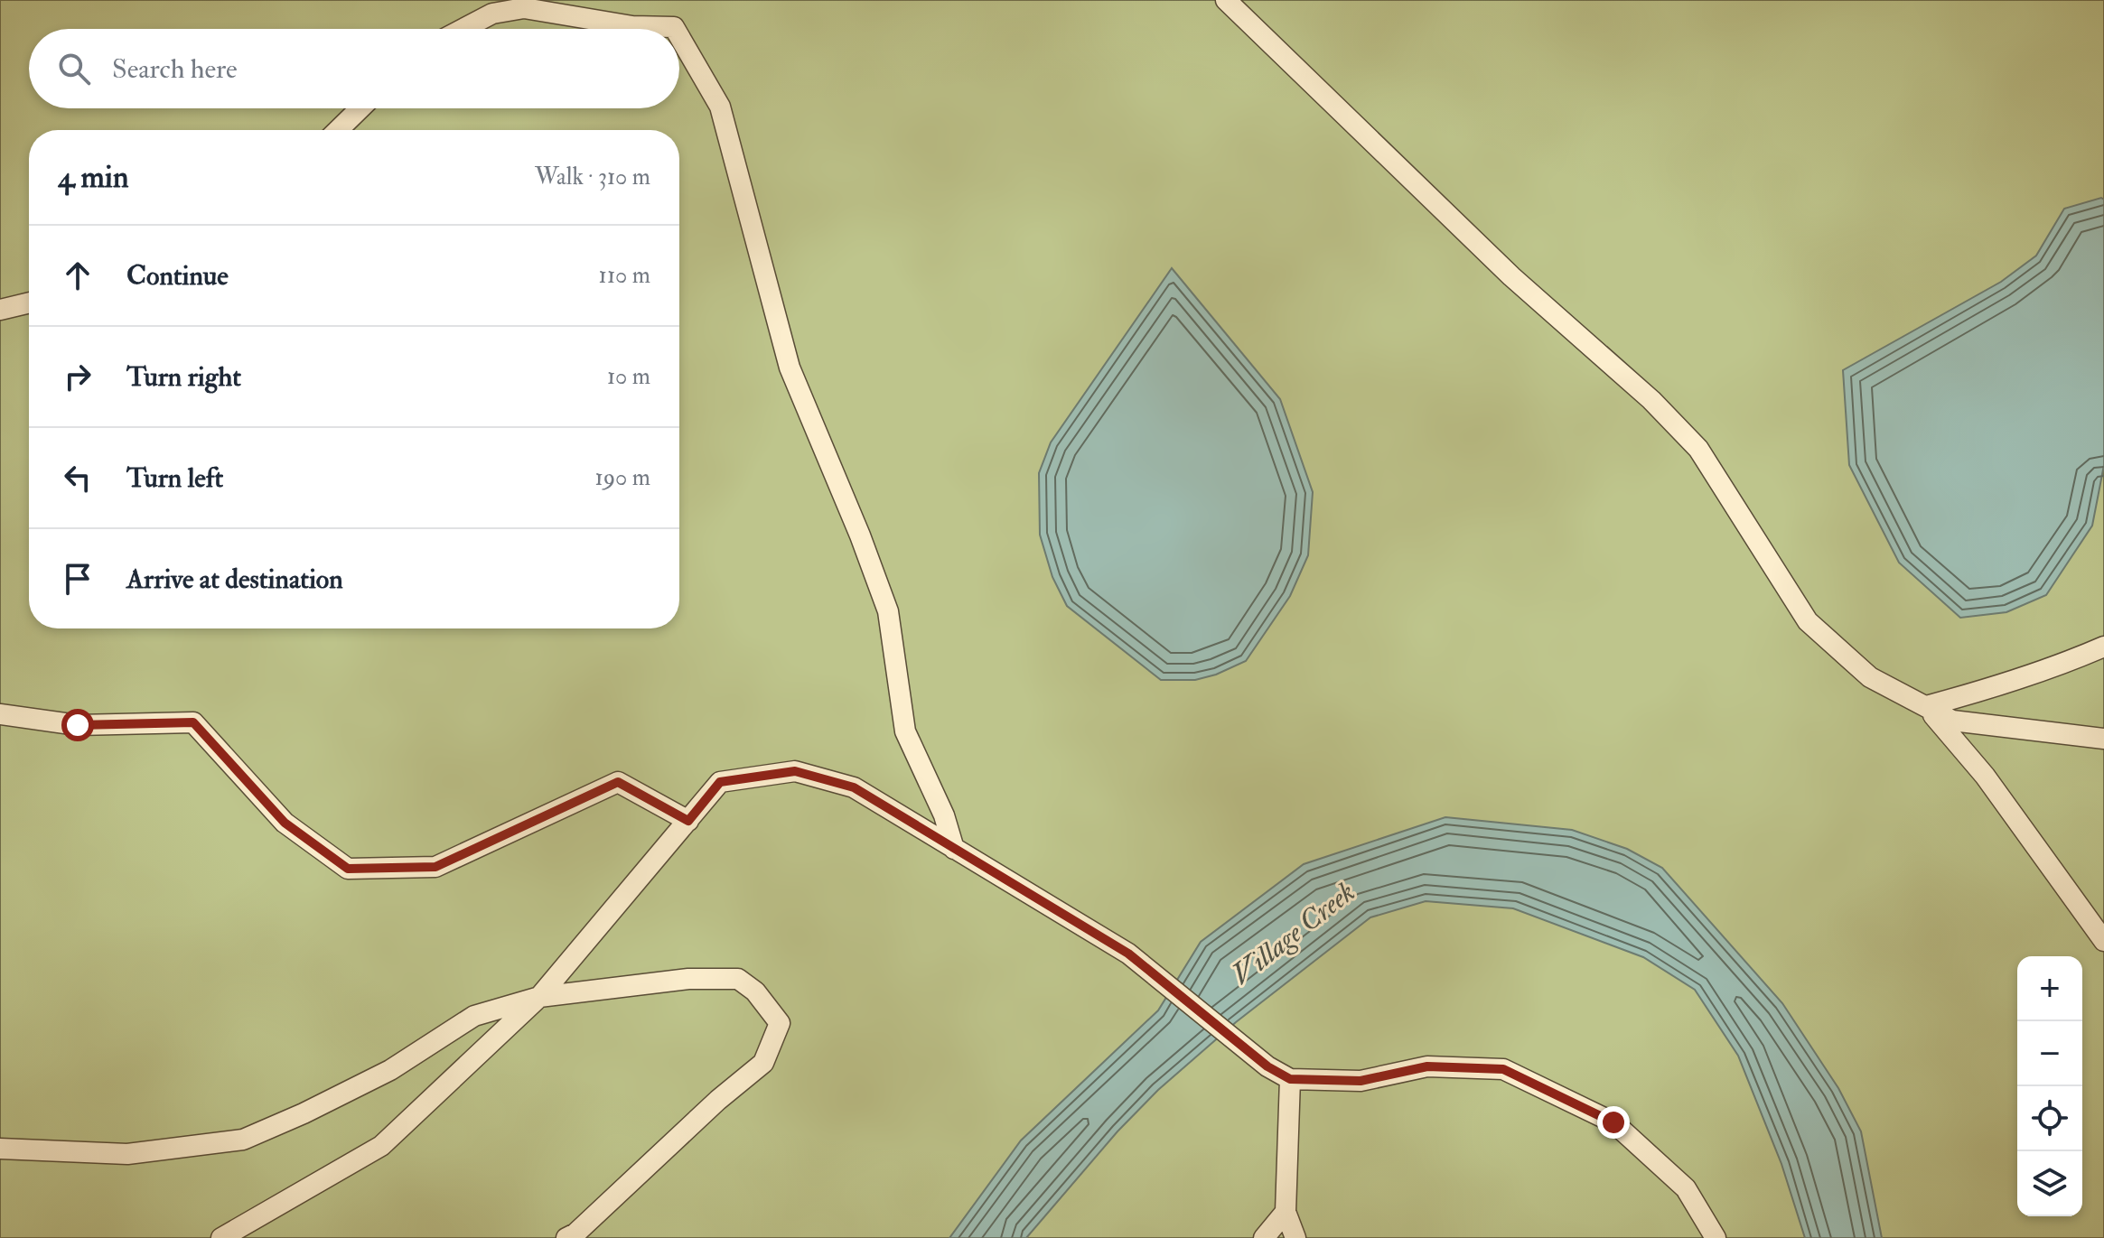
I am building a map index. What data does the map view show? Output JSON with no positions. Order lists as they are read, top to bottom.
{
  "water": ["Village Creek"],
  "page": {
    "search": "Search here",
    "heading": ["4 min", "Walk · 310 m"],
    "list": [
      ["Continue", "110 m"],
      ["Turn right", "10 m"],
      ["Turn left", "190 m"],
      "Arrive at destination"
    ],
    "map_buttons": ["+", "−"]
  }
}
